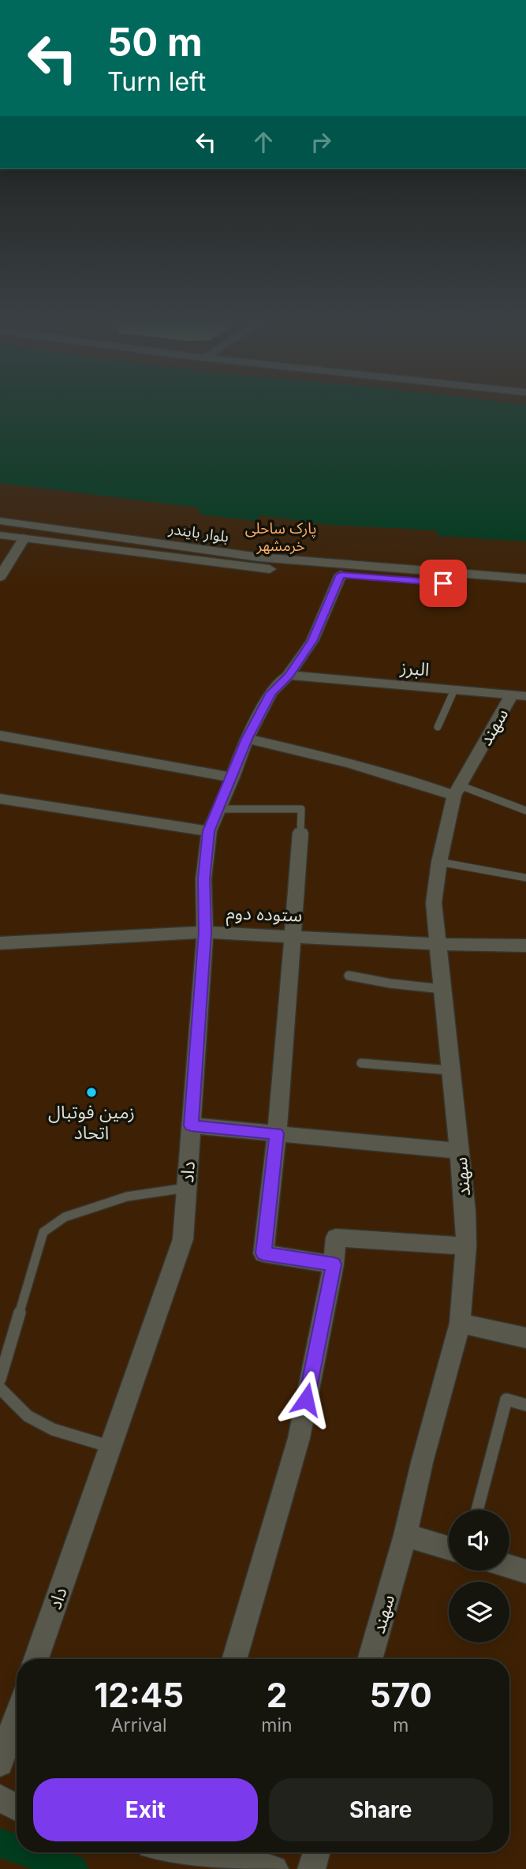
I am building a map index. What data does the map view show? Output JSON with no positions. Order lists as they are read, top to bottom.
{
  "streets": {
    "street": [
      "بلوار بایندر",
      "البرز",
      "سهند",
      "ستوده دوم",
      "داد"
    ]
  },
  "crossings": [
    ["بلوار بایندر", "داد"],
    ["البرز", "سهند"],
    ["البرز", "داد"],
    ["سهند", "ستوده دوم"],
    ["ستوده دوم", "داد"]
  ],
  "parks": ["پارک ساحلی خرمشهر"],
  "places": ["زمین فوتبال اتحاد"],
  "page": {
    "turn": ["50 m", "Turn left"],
    "eta": [
      "12:45",
      "Arrival",
      "2",
      "min",
      "570",
      "m"
    ],
    "buttons": ["Exit", "Share"]
  }
}
